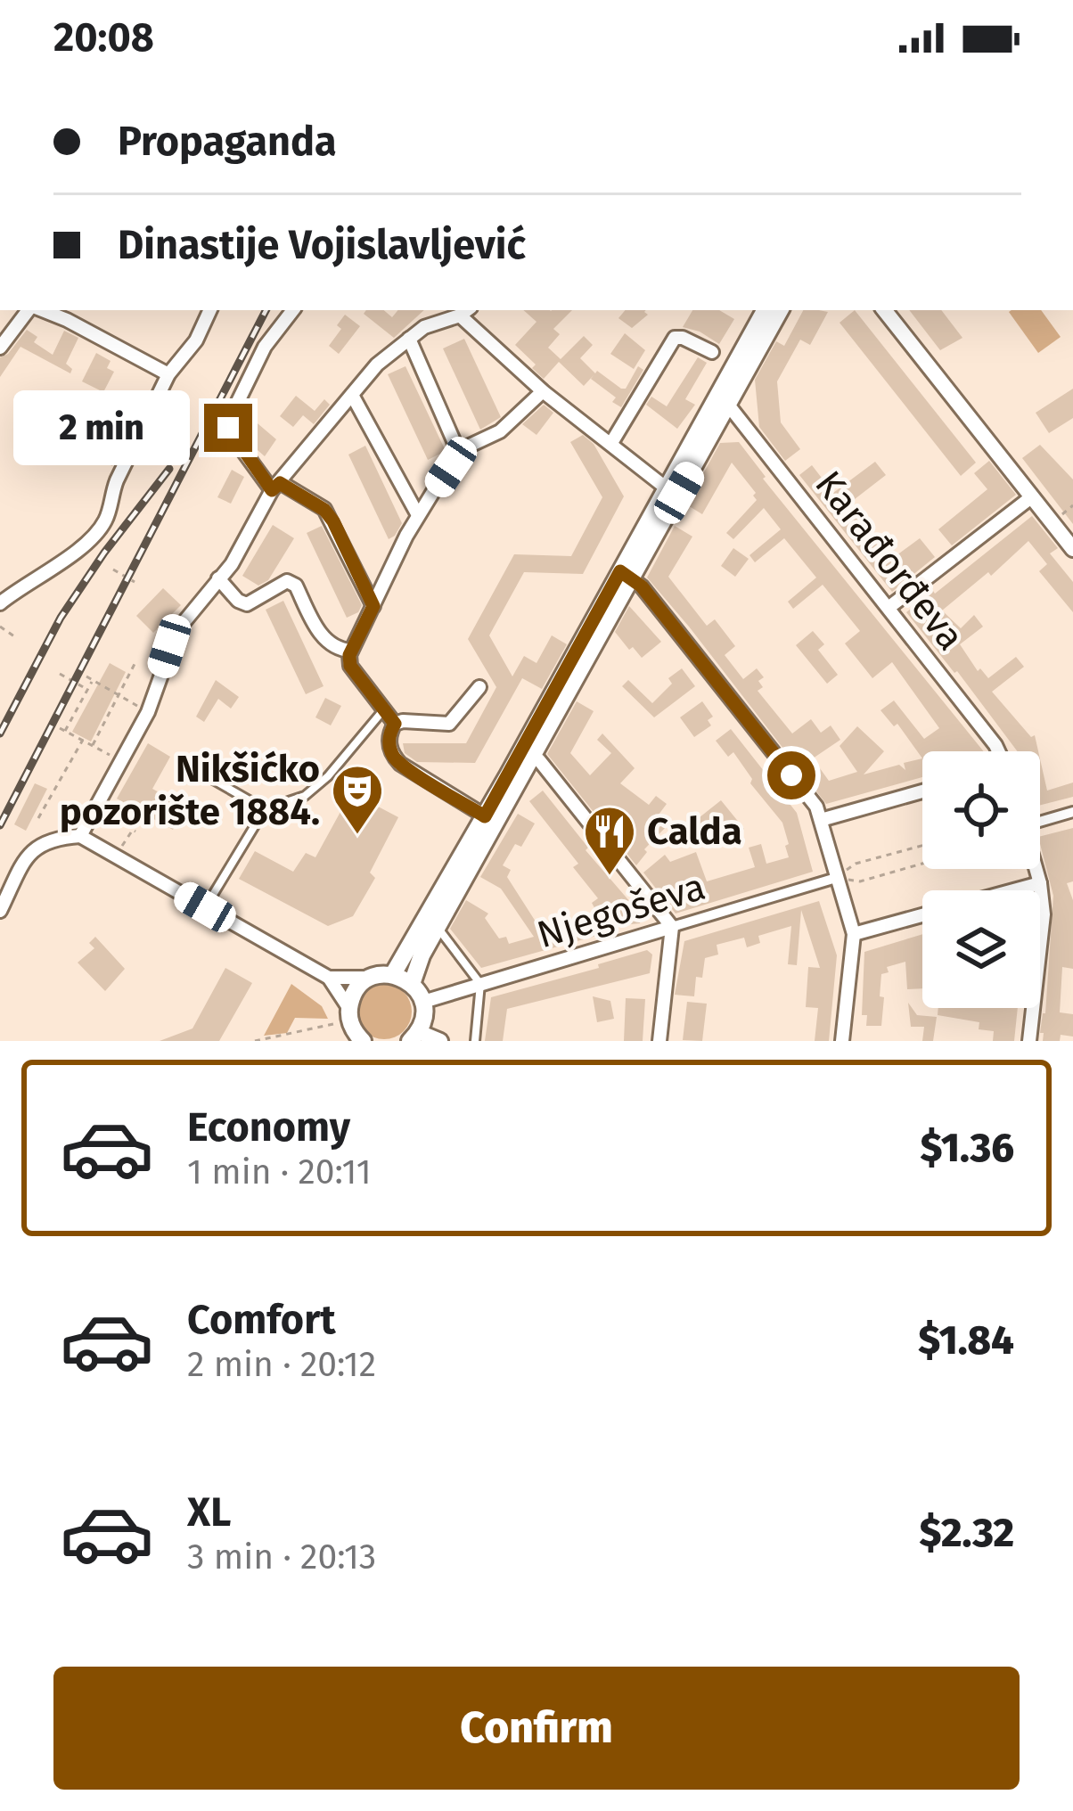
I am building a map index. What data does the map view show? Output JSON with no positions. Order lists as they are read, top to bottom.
{
  "streets": {
    "street": ["Karađorđeva", "Njegoševa"]
  },
  "places": {
    "theatre": ["Nikšićko pozorište 1884."],
    "restaurant": ["Calda"]
  },
  "page": {
    "status": "20:08",
    "banner": ["Propaganda", "Dinastije Vojislavljević"],
    "bubble": "2 min",
    "list": [
      {
        "name": "Economy",
        "note": "1 min · 20:11",
        "value": "$1.36"
      },
      {
        "name": "Comfort",
        "note": "2 min · 20:12",
        "value": "$1.84"
      },
      {
        "name": "XL",
        "note": "3 min · 20:13",
        "value": "$2.32"
      }
    ],
    "buttons": "Confirm"
  }
}
